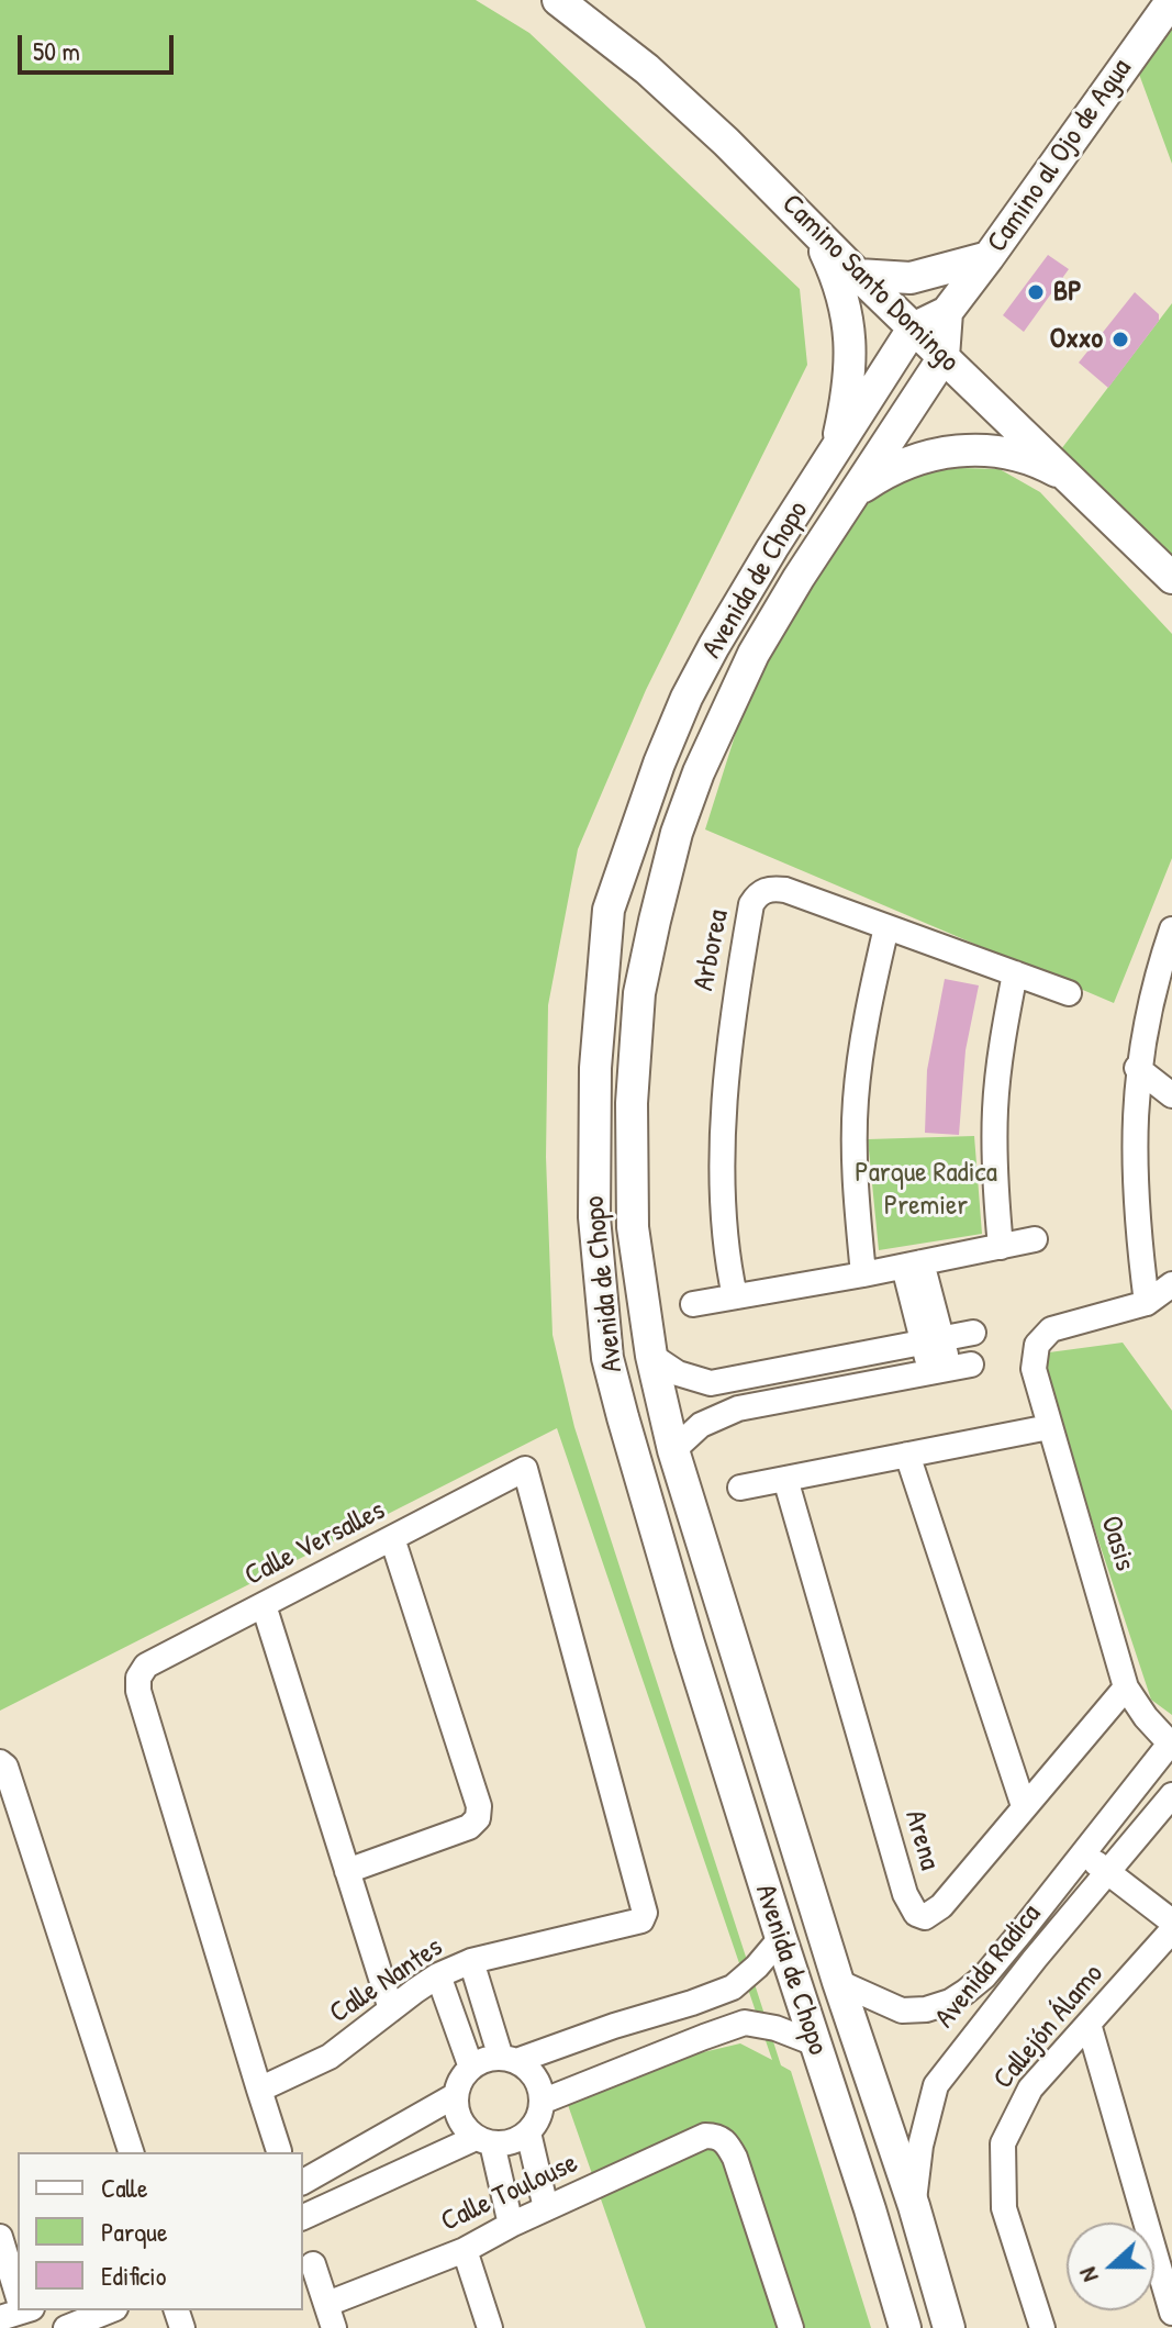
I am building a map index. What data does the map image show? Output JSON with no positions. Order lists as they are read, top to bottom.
{
  "streets": {
    "street": [
      "Camino al Ojo de Agua",
      "Camino Santo Domingo",
      "Avenida de Chopo",
      "Arborea",
      "Calle Versalles",
      "Oasis",
      "Arena",
      "Avenida Radica",
      "Calle Nantes",
      "Callejón Álamo",
      "Calle Toulouse"
    ]
  },
  "crossings": [
    ["Camino al Ojo de Agua", "Camino Santo Domingo"],
    ["Camino al Ojo de Agua", "Avenida de Chopo"],
    ["Camino Santo Domingo", "Avenida de Chopo"],
    ["Avenida de Chopo", "Avenida Radica"],
    ["Calle Versalles", "Calle Nantes"],
    ["Oasis", "Arena"],
    ["Oasis", "Avenida Radica"]
  ],
  "parks": ["Parque Radica Premier"],
  "places": ["BP", "Oxxo"],
  "legend": ["Calle", "Parque", "Edificio"],
  "scale_bar": "50 m",
  "north": "left"
}
